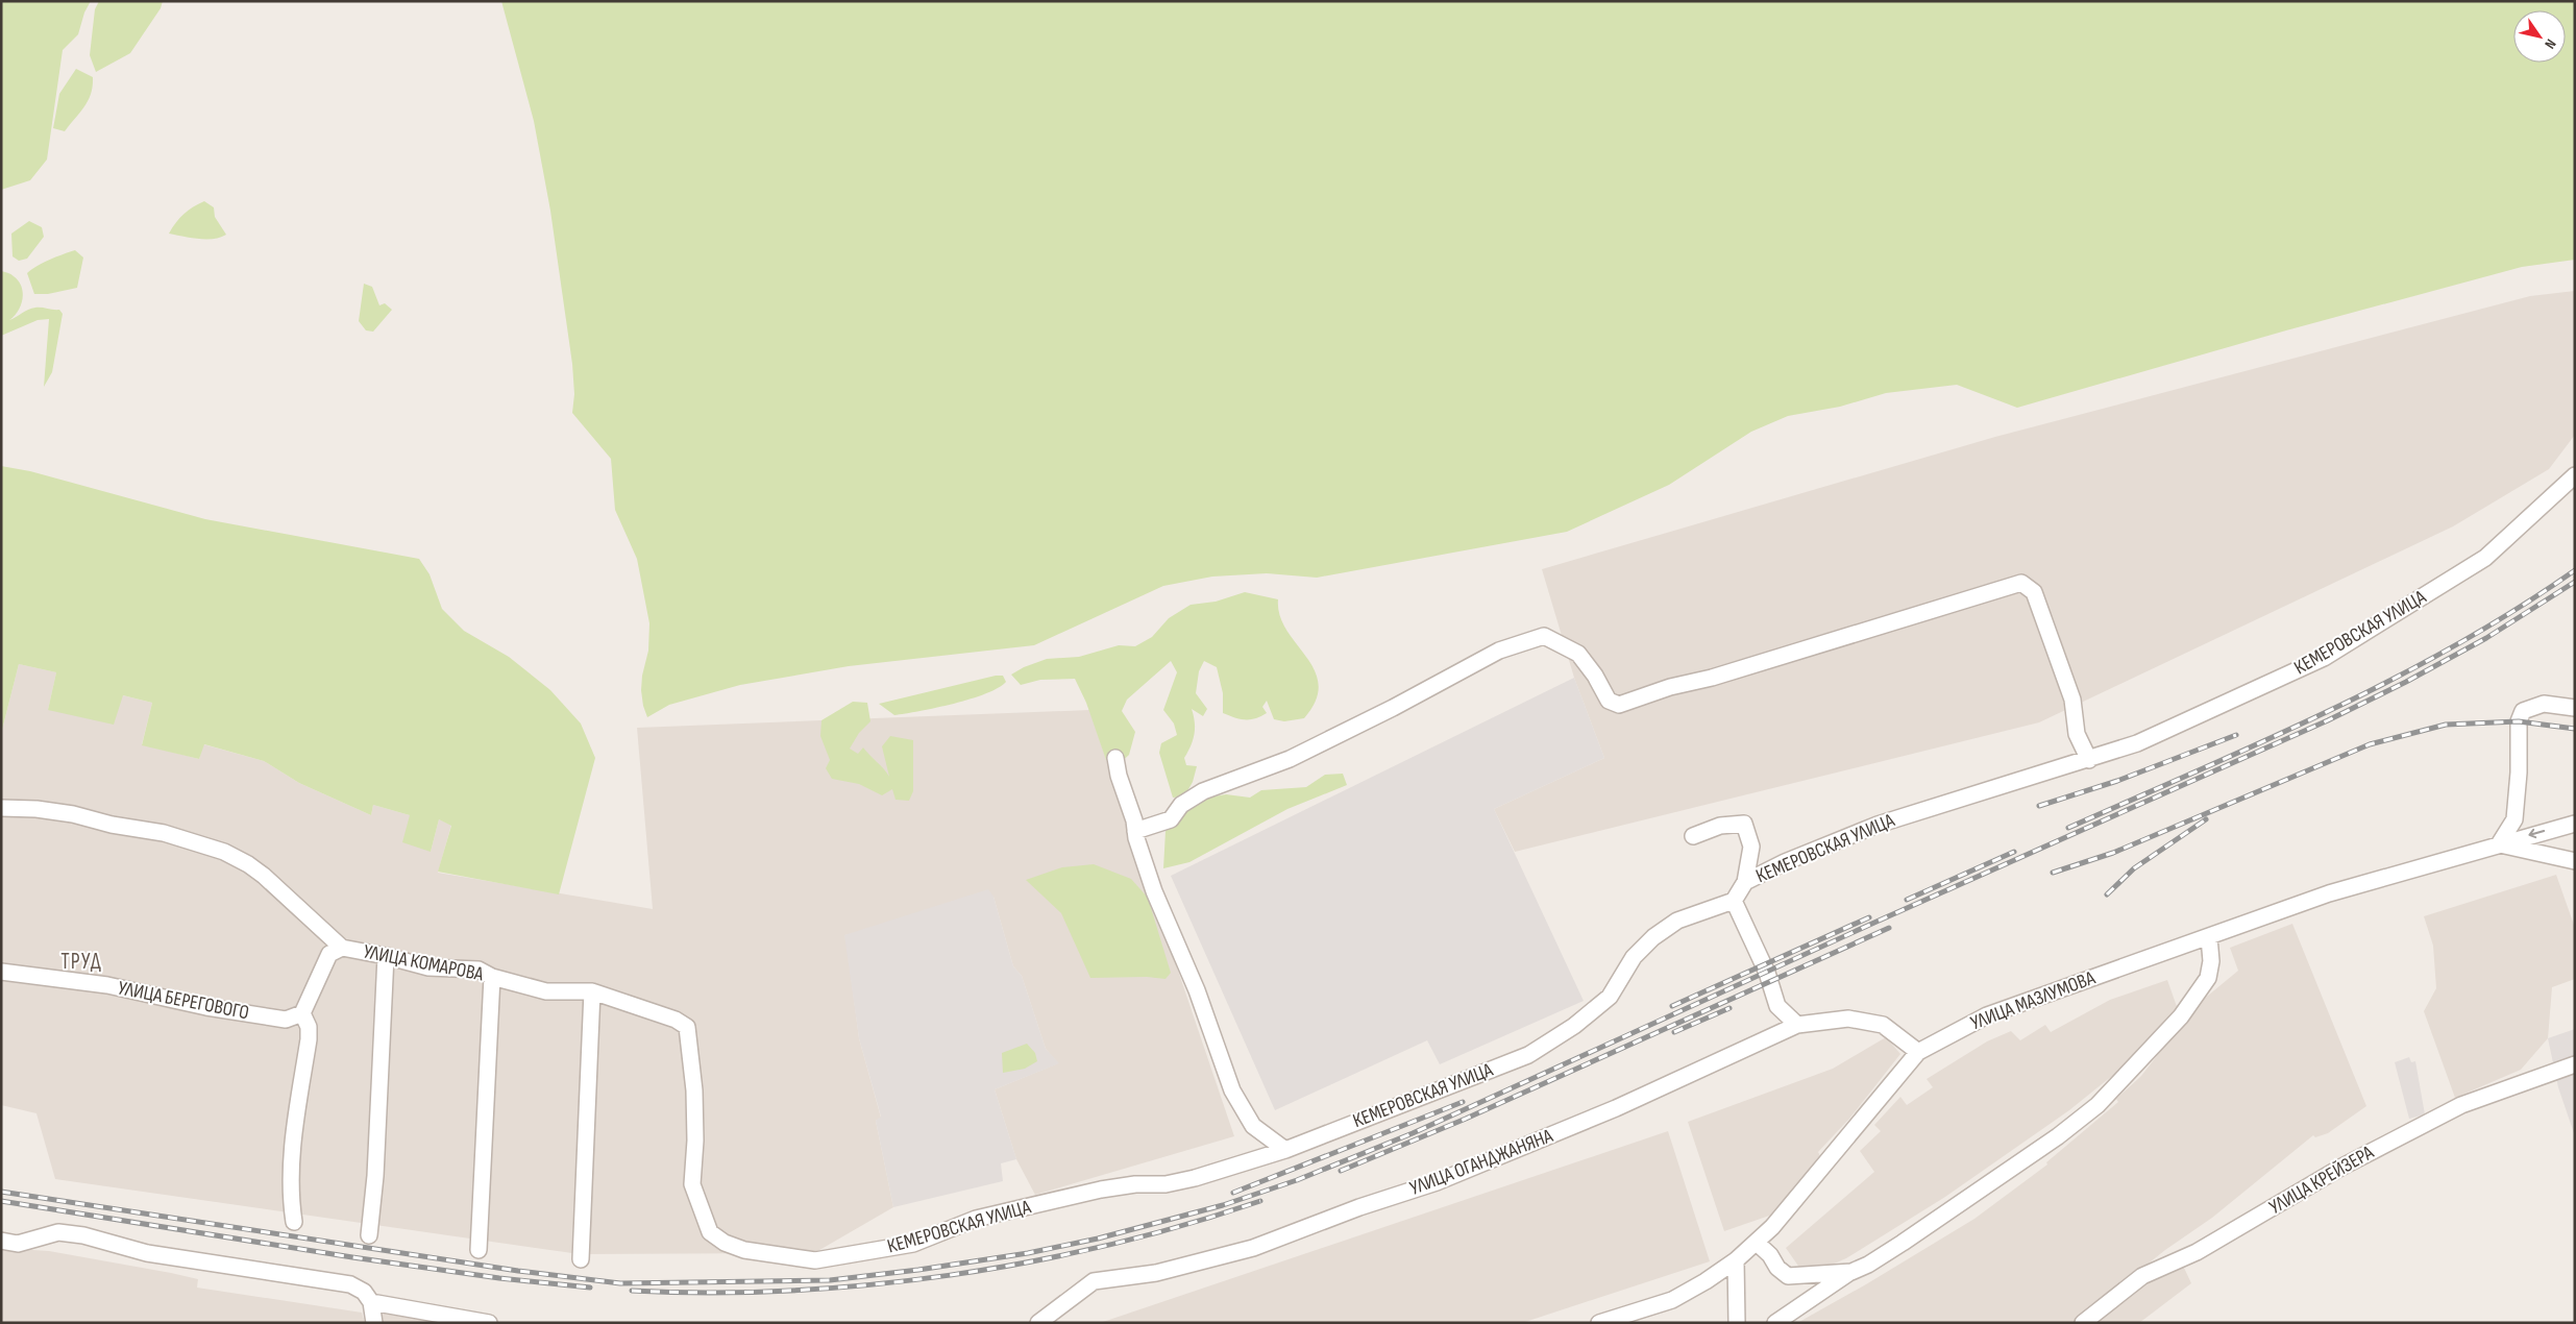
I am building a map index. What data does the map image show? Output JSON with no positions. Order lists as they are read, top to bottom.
{
  "streets": {
    "street": [
      "КЕМЕРОВСКАЯ УЛИЦА",
      "УЛИЦА КОМАРОВА",
      "УЛИЦА БЕРЕГОВОГО",
      "УЛИЦА МАЗЛУМОВА",
      "УЛИЦА ОГАНДЖАНЯНА",
      "УЛИЦА КРЕЙЗЕРА"
    ]
  },
  "crossings": [
    ["КЕМЕРОВСКАЯ УЛИЦА", "УЛИЦА КОМАРОВА"],
    ["УЛИЦА МАЗЛУМОВА", "УЛИЦА ОГАНДЖАНЯНА"]
  ],
  "districts": ["ТРУД"],
  "north": "bottom right"
}
